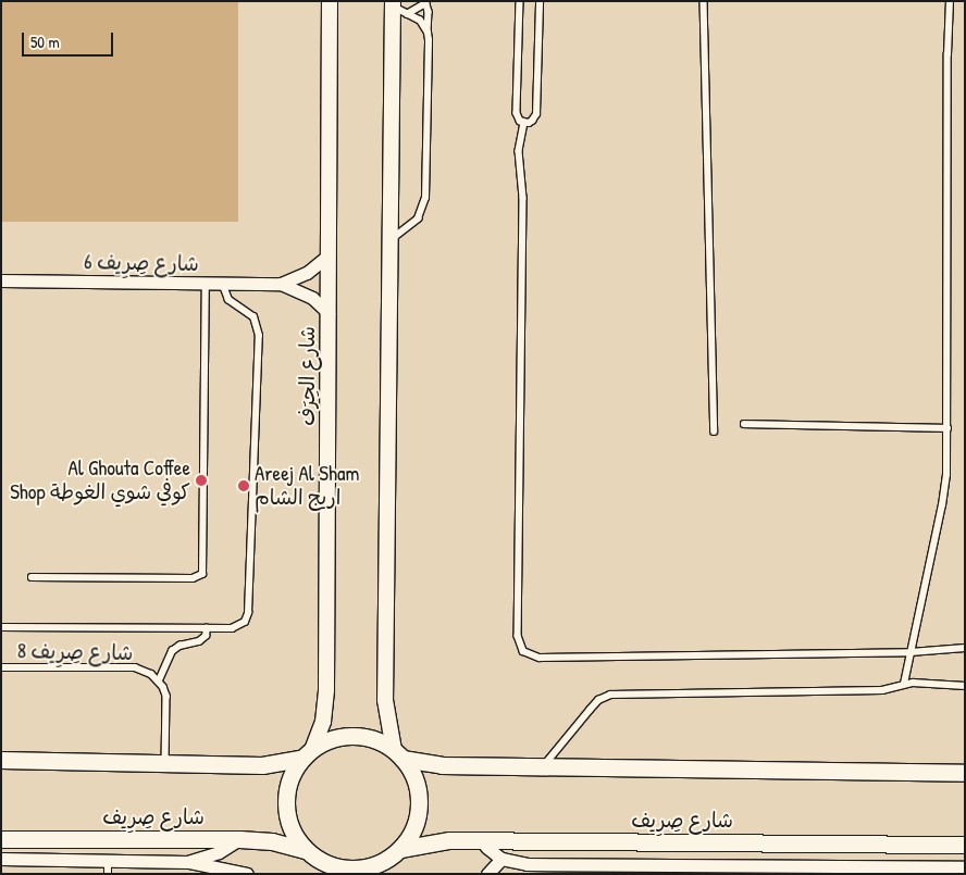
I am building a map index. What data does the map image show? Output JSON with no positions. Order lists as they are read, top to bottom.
{
  "streets": {
    "main road": ["شارع صِرِيف"],
    "street": ["شارع صِرِيف 6", "شارع الحِرَف"],
    "lane": ["شارع صِرِيف 8"]
  },
  "crossings": [
    ["شارع صِرِيف 6", "شارع الحِرَف"],
    ["شارع الحِرَف", "شارع صِرِيف"]
  ],
  "places": ["Al Ghouta Coffee Shop كوفي شوي الغوطة", "Areej Al Sham اريج الشام"],
  "scale_bar": "50 m"
}
